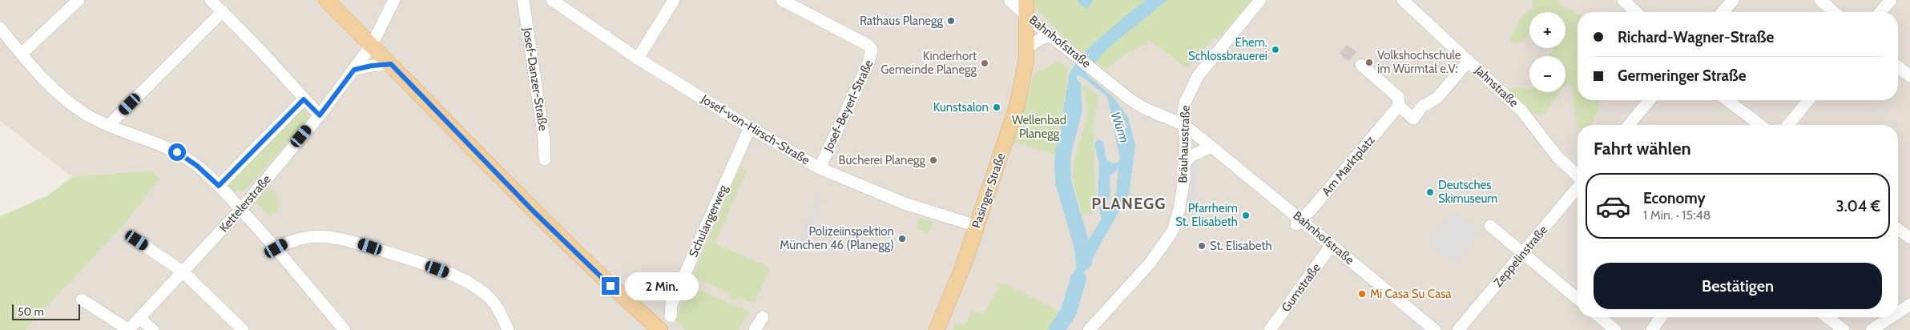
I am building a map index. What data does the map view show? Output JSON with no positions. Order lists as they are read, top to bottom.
{
  "streets": {
    "main road": ["Pasinger Straße"],
    "street": [
      "Bahnhofstraße",
      "Josef-Danzer-Straße",
      "Jahnstraße",
      "Josef-Beyerl-Straße",
      "Josef-von-Hirsch-Straße",
      "Bräuhausstraße",
      "Am Marktplatz",
      "Kettelerstraße",
      "Schulangerweg",
      "Zeppelinstraße",
      "Gumstraße"
    ]
  },
  "crossings": [
    ["Bahnhofstraße", "Bräuhausstraße"],
    ["Bahnhofstraße", "Am Marktplatz"],
    ["Bahnhofstraße", "Pasinger Straße"],
    ["Bahnhofstraße", "Gumstraße"],
    ["Josef-Beyerl-Straße", "Josef-von-Hirsch-Straße"],
    ["Josef-von-Hirsch-Straße", "Pasinger Straße"],
    ["Josef-von-Hirsch-Straße", "Schulangerweg"]
  ],
  "districts": ["PLANEGG"],
  "water": ["Würm"],
  "parks": ["Wellenbad Planegg"],
  "places": [
    "Rathaus Planegg",
    "Ehem. Schlossbrauerei",
    "Volkshochschule im Würmtal e.V:",
    "Kinderhort Gemeinde Planegg",
    "Kunstsalon",
    "Bücherei Planegg",
    "Deutsches Skimuseum",
    "Pfarrheim St. Elisabeth",
    "Polizeiinspektion München 46 (Planegg)",
    "St. Elisabeth",
    "Mi Casa Su Casa"
  ],
  "scale_bar": "50 m",
  "page": {
    "map_buttons": ["+", "−"],
    "banner": ["Richard-Wagner-Straße", "Germeringer Straße"],
    "heading": "Fahrt wählen",
    "list": [
      {
        "name": "Economy",
        "note": "1 Min. · 15:48",
        "value": "3.04 €"
      }
    ],
    "buttons": "Bestätigen",
    "bubble": "2 Min.",
    "scale": "50 m"
  }
}
